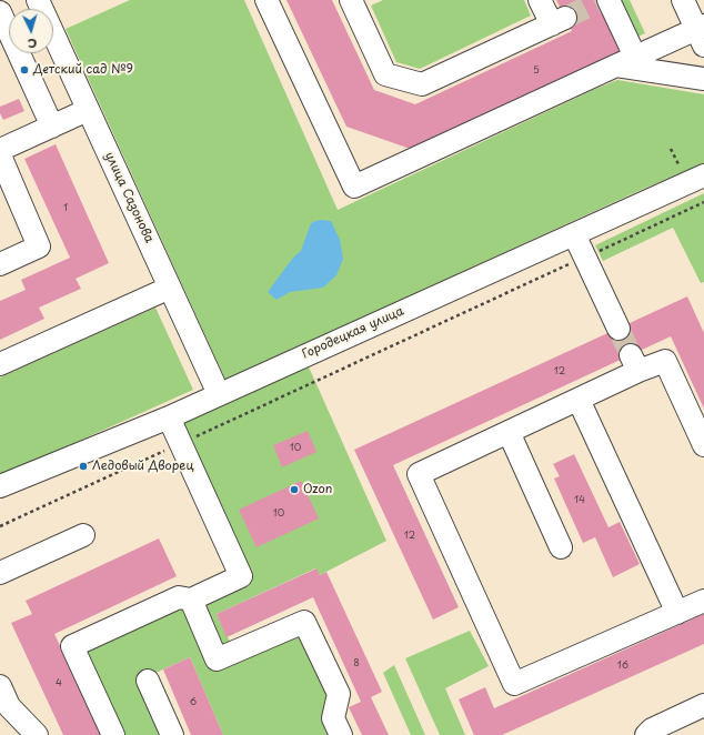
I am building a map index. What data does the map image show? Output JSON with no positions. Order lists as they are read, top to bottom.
{
  "streets": {
    "street": ["улица Сазонова", "Городецкая улица"]
  },
  "crossings": [
    ["улица Сазонова", "Городецкая улица"]
  ],
  "places": ["Детский сад №9", "Ледовый Дворец", "Ozon"],
  "house_numbers": [
    "5",
    "1",
    "12",
    "10",
    "14",
    "10",
    "12",
    "8",
    "16",
    "4",
    "6"
  ],
  "north": "bottom"
}
